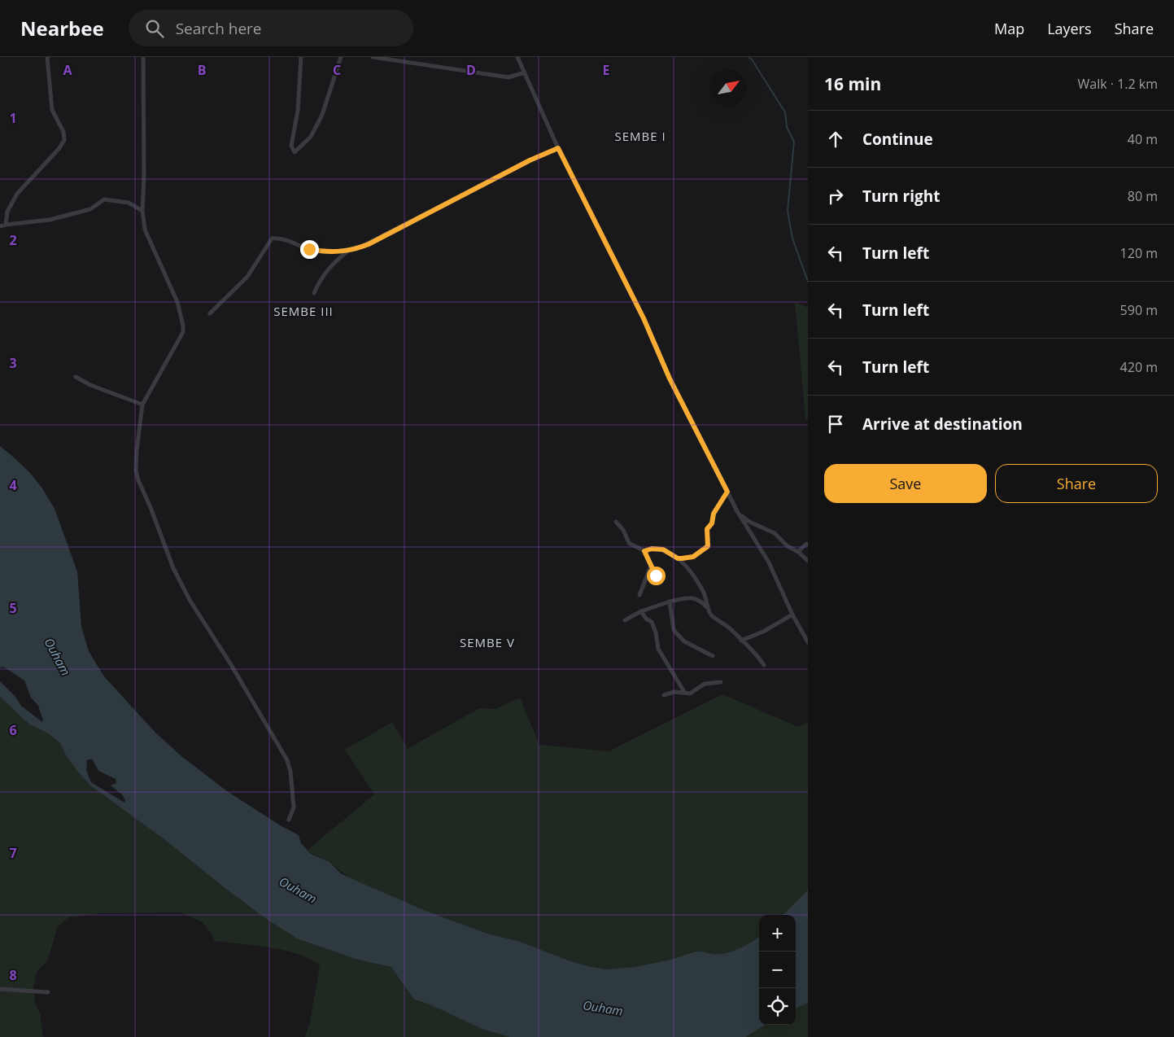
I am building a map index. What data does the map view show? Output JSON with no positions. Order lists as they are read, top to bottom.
{
  "districts": ["SEMBE I", "SEMBE III", "SEMBE V"],
  "water": ["Ouham"],
  "north": "top right",
  "page": {
    "header": "Nearbee",
    "search": "Search here",
    "nav": ["Map", "Layers", "Share"],
    "heading": ["16 min", "Walk · 1.2 km"],
    "list": [
      ["Continue", "40 m"],
      ["Turn right", "80 m"],
      ["Turn left", "120 m"],
      ["Turn left", "590 m"],
      ["Turn left", "420 m"],
      "Arrive at destination"
    ],
    "buttons": ["Save", "Share"],
    "map_buttons": ["+", "−"]
  },
  "grid": {
    "columns": [
      "A",
      "B",
      "C",
      "D",
      "E"
    ],
    "rows": [
      "1",
      "2",
      "3",
      "4",
      "5",
      "6",
      "7",
      "8"
    ]
  }
}
